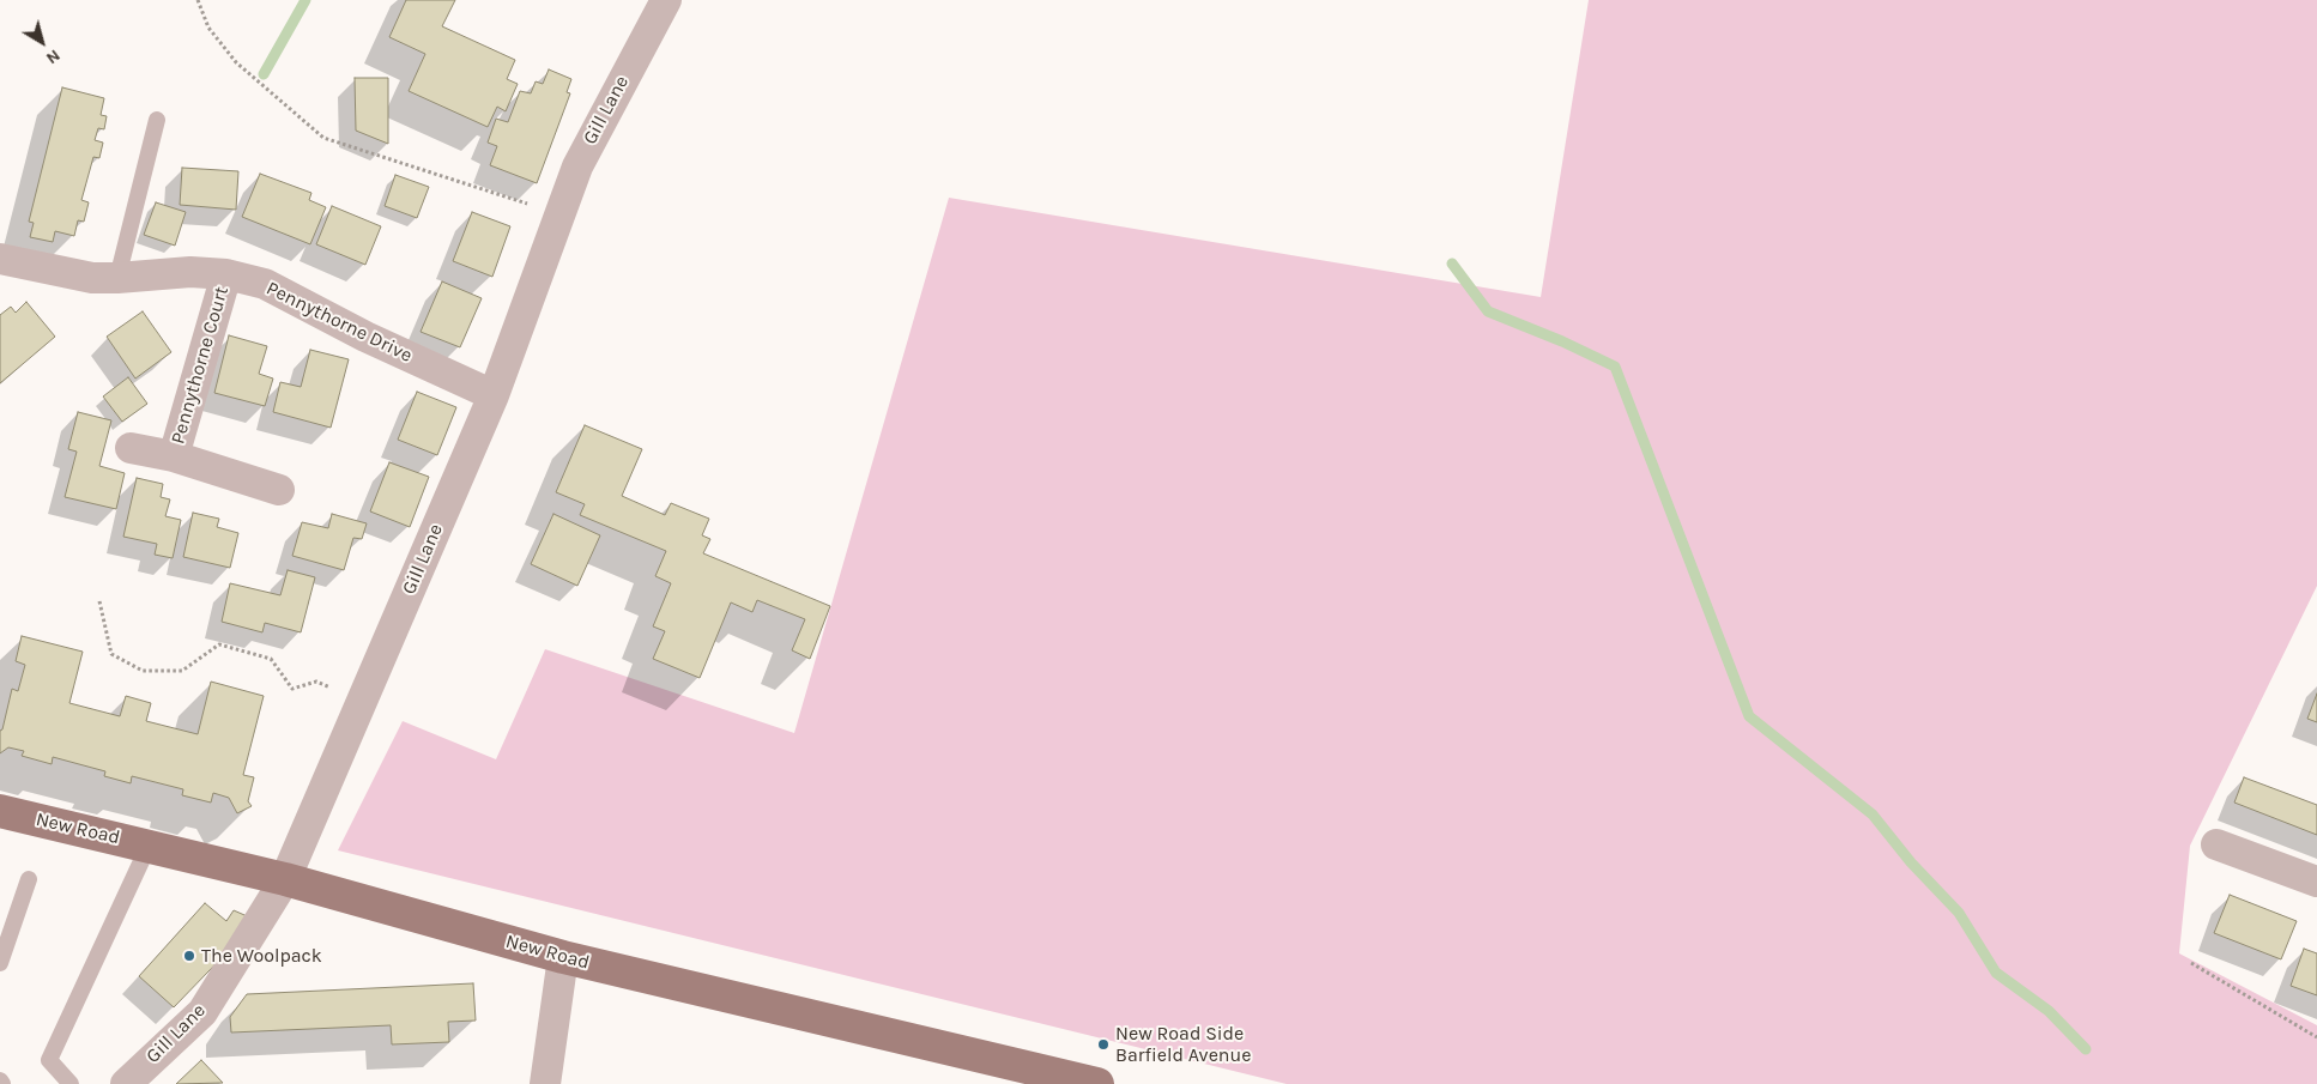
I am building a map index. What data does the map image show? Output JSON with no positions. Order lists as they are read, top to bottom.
{
  "streets": {
    "main road": ["New Road"],
    "street": ["Gill Lane", "Pennythorne Drive", "Pennythorne Court"]
  },
  "crossings": [
    ["Gill Lane", "Pennythorne Drive"],
    ["Gill Lane", "New Road"],
    ["Pennythorne Drive", "Pennythorne Court"]
  ],
  "places": ["The Woolpack", "New Road Side Barfield Avenue"],
  "north": "bottom right"
}
